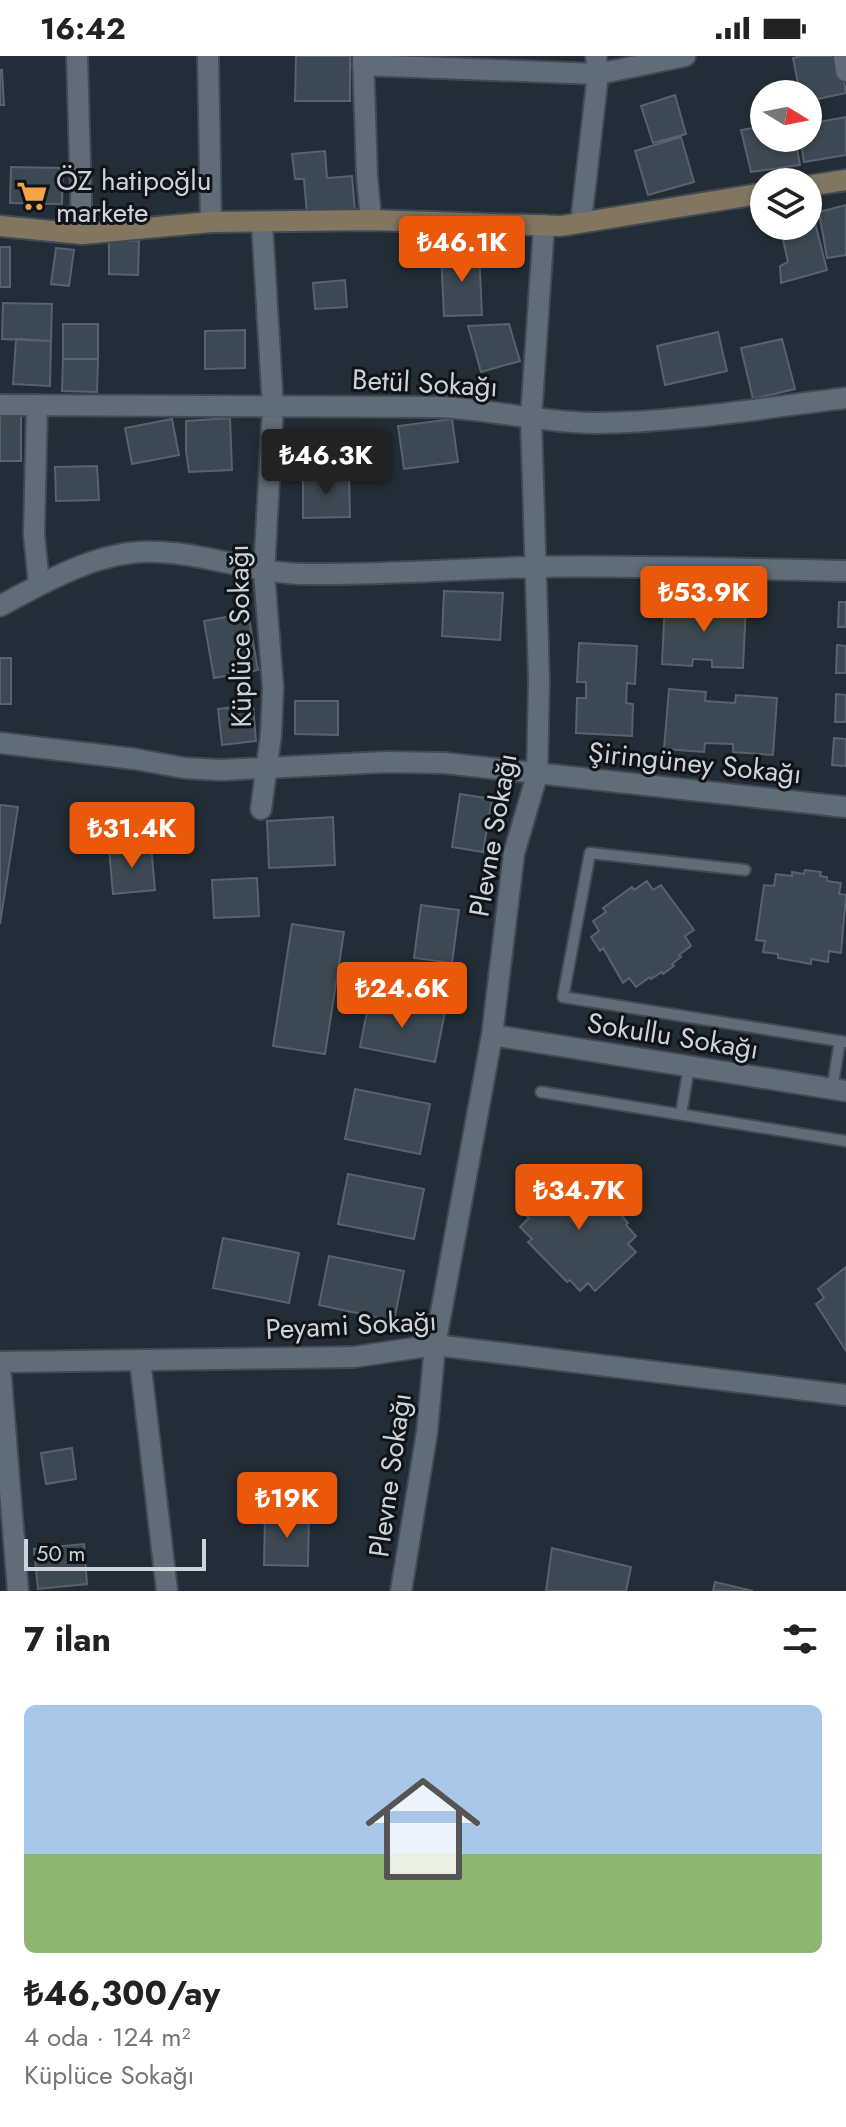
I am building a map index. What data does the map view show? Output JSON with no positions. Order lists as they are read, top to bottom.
{
  "streets": {
    "street": [
      "Betül Sokağı",
      "Küplüce Sokağı",
      "Şiringüney Sokağı",
      "Plevne Sokağı",
      "Sokullu Sokağı",
      "Peyami Sokağı"
    ]
  },
  "crossings": [
    ["Betül Sokağı", "Küplüce Sokağı"],
    ["Betül Sokağı", "Plevne Sokağı"],
    ["Küplüce Sokağı", "Şiringüney Sokağı"],
    ["Şiringüney Sokağı", "Plevne Sokağı"],
    ["Plevne Sokağı", "Sokullu Sokağı"],
    ["Plevne Sokağı", "Peyami Sokağı"]
  ],
  "places": {
    "supermarket": ["ÖZ hatipoğlu markete"]
  },
  "scale_bar": "50 m",
  "north": "right",
  "page": {
    "status": "16:42",
    "price": [
      "₺46.1K",
      "₺46.3K",
      "₺53.9K",
      "₺31.4K",
      "₺24.6K",
      "₺34.7K",
      "₺19K"
    ],
    "scale": "50 m",
    "heading": "7 ilan",
    "list": [
      {
        "name": "₺46,300/ay",
        "note": "4 oda · 124 m² · Küplüce Sokağı"
      }
    ]
  }
}
